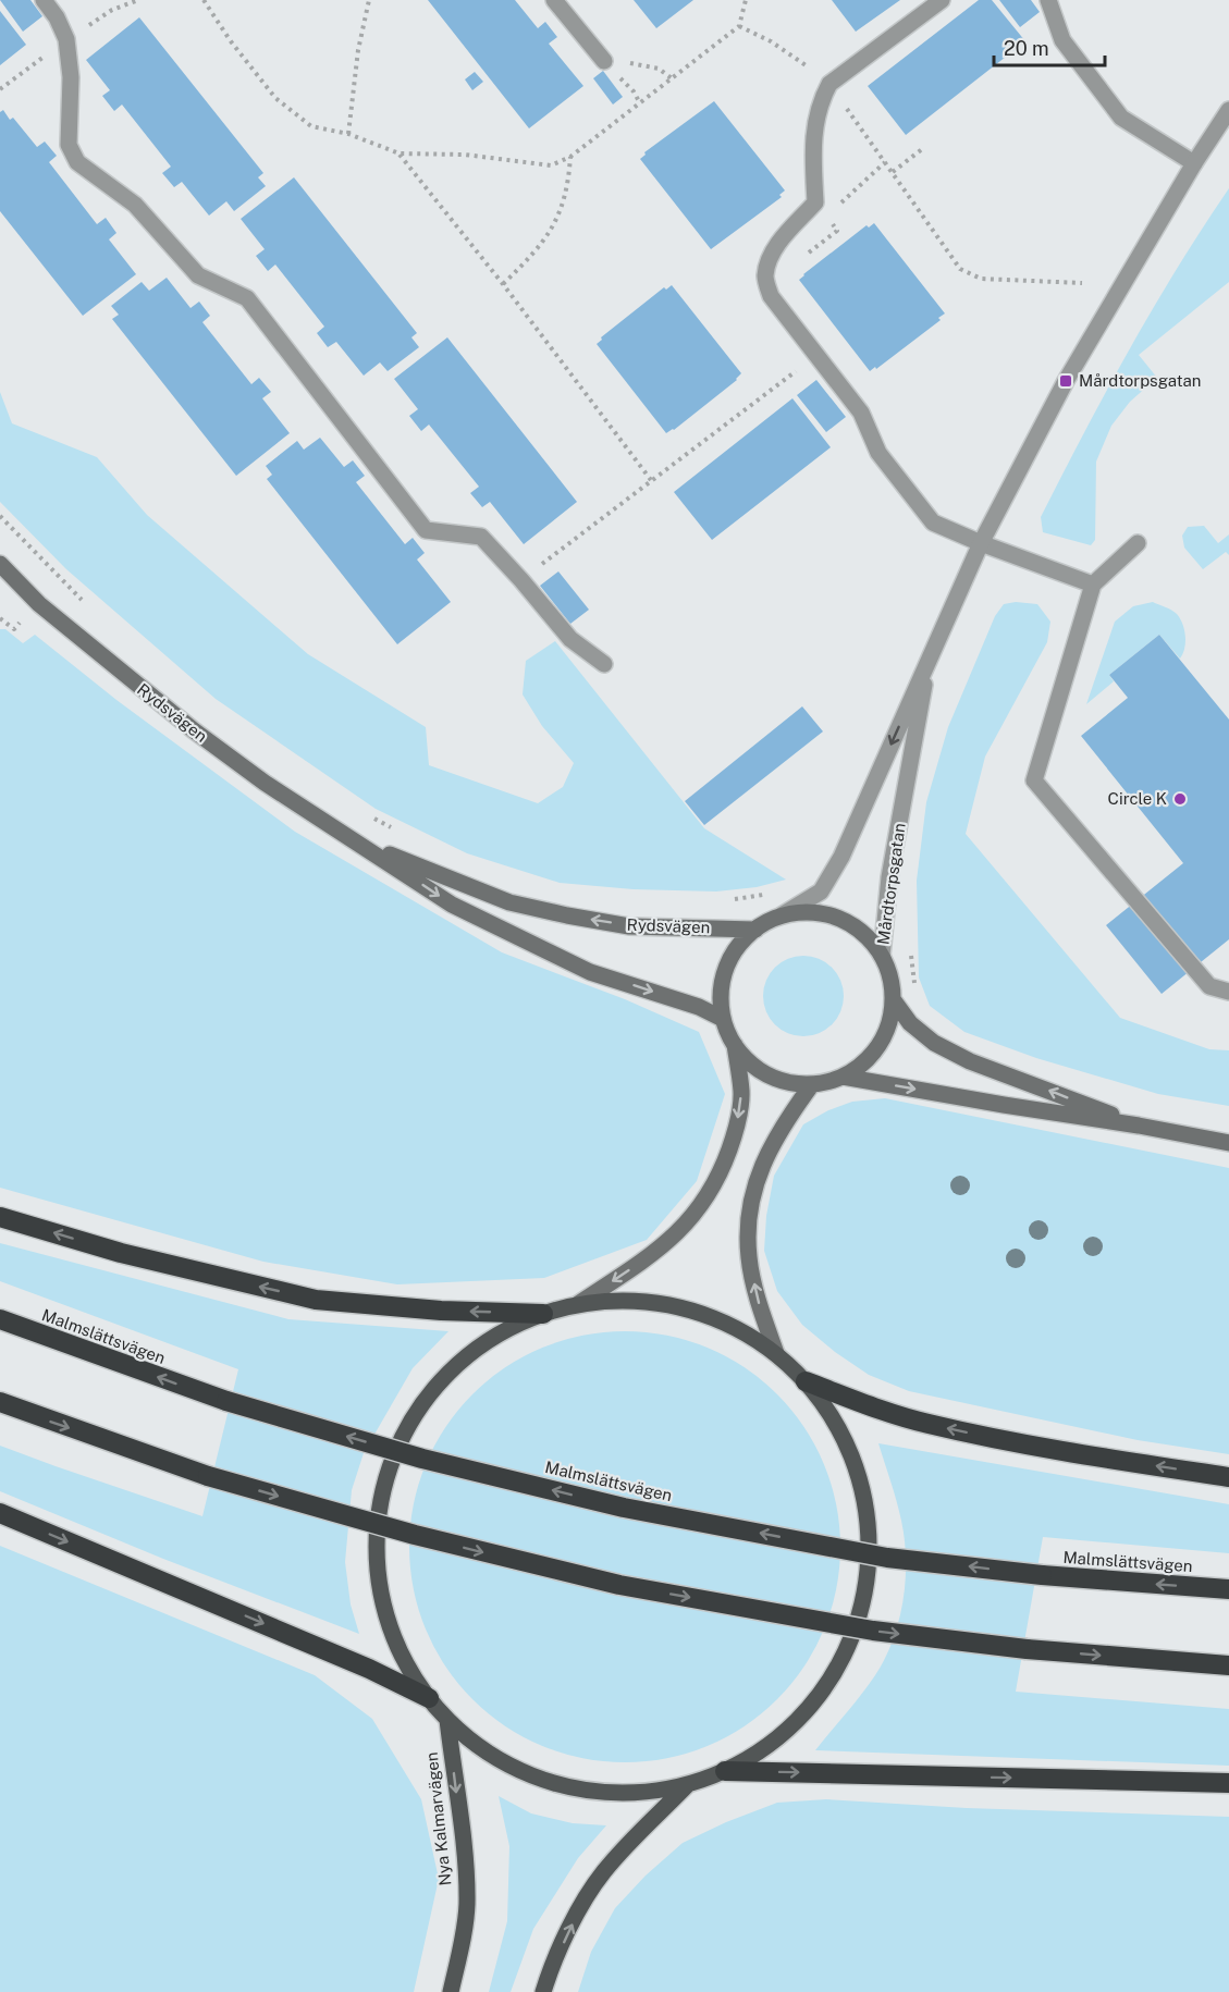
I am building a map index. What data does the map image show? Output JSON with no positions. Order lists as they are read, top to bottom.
{
  "streets": {
    "highway": ["Malmslättsvägen"],
    "main road": ["Nya Kalmarvägen"],
    "street": ["Rydsvägen", "Mårdtorpsgatan"]
  },
  "crossings": [
    ["Rydsvägen", "Mårdtorpsgatan"]
  ],
  "one_way": ["Nya Kalmarvägen"],
  "places": {
    "transit": ["Mårdtorpsgatan"],
    "other": ["Circle K"]
  },
  "scale_bar": "20 m"
}
